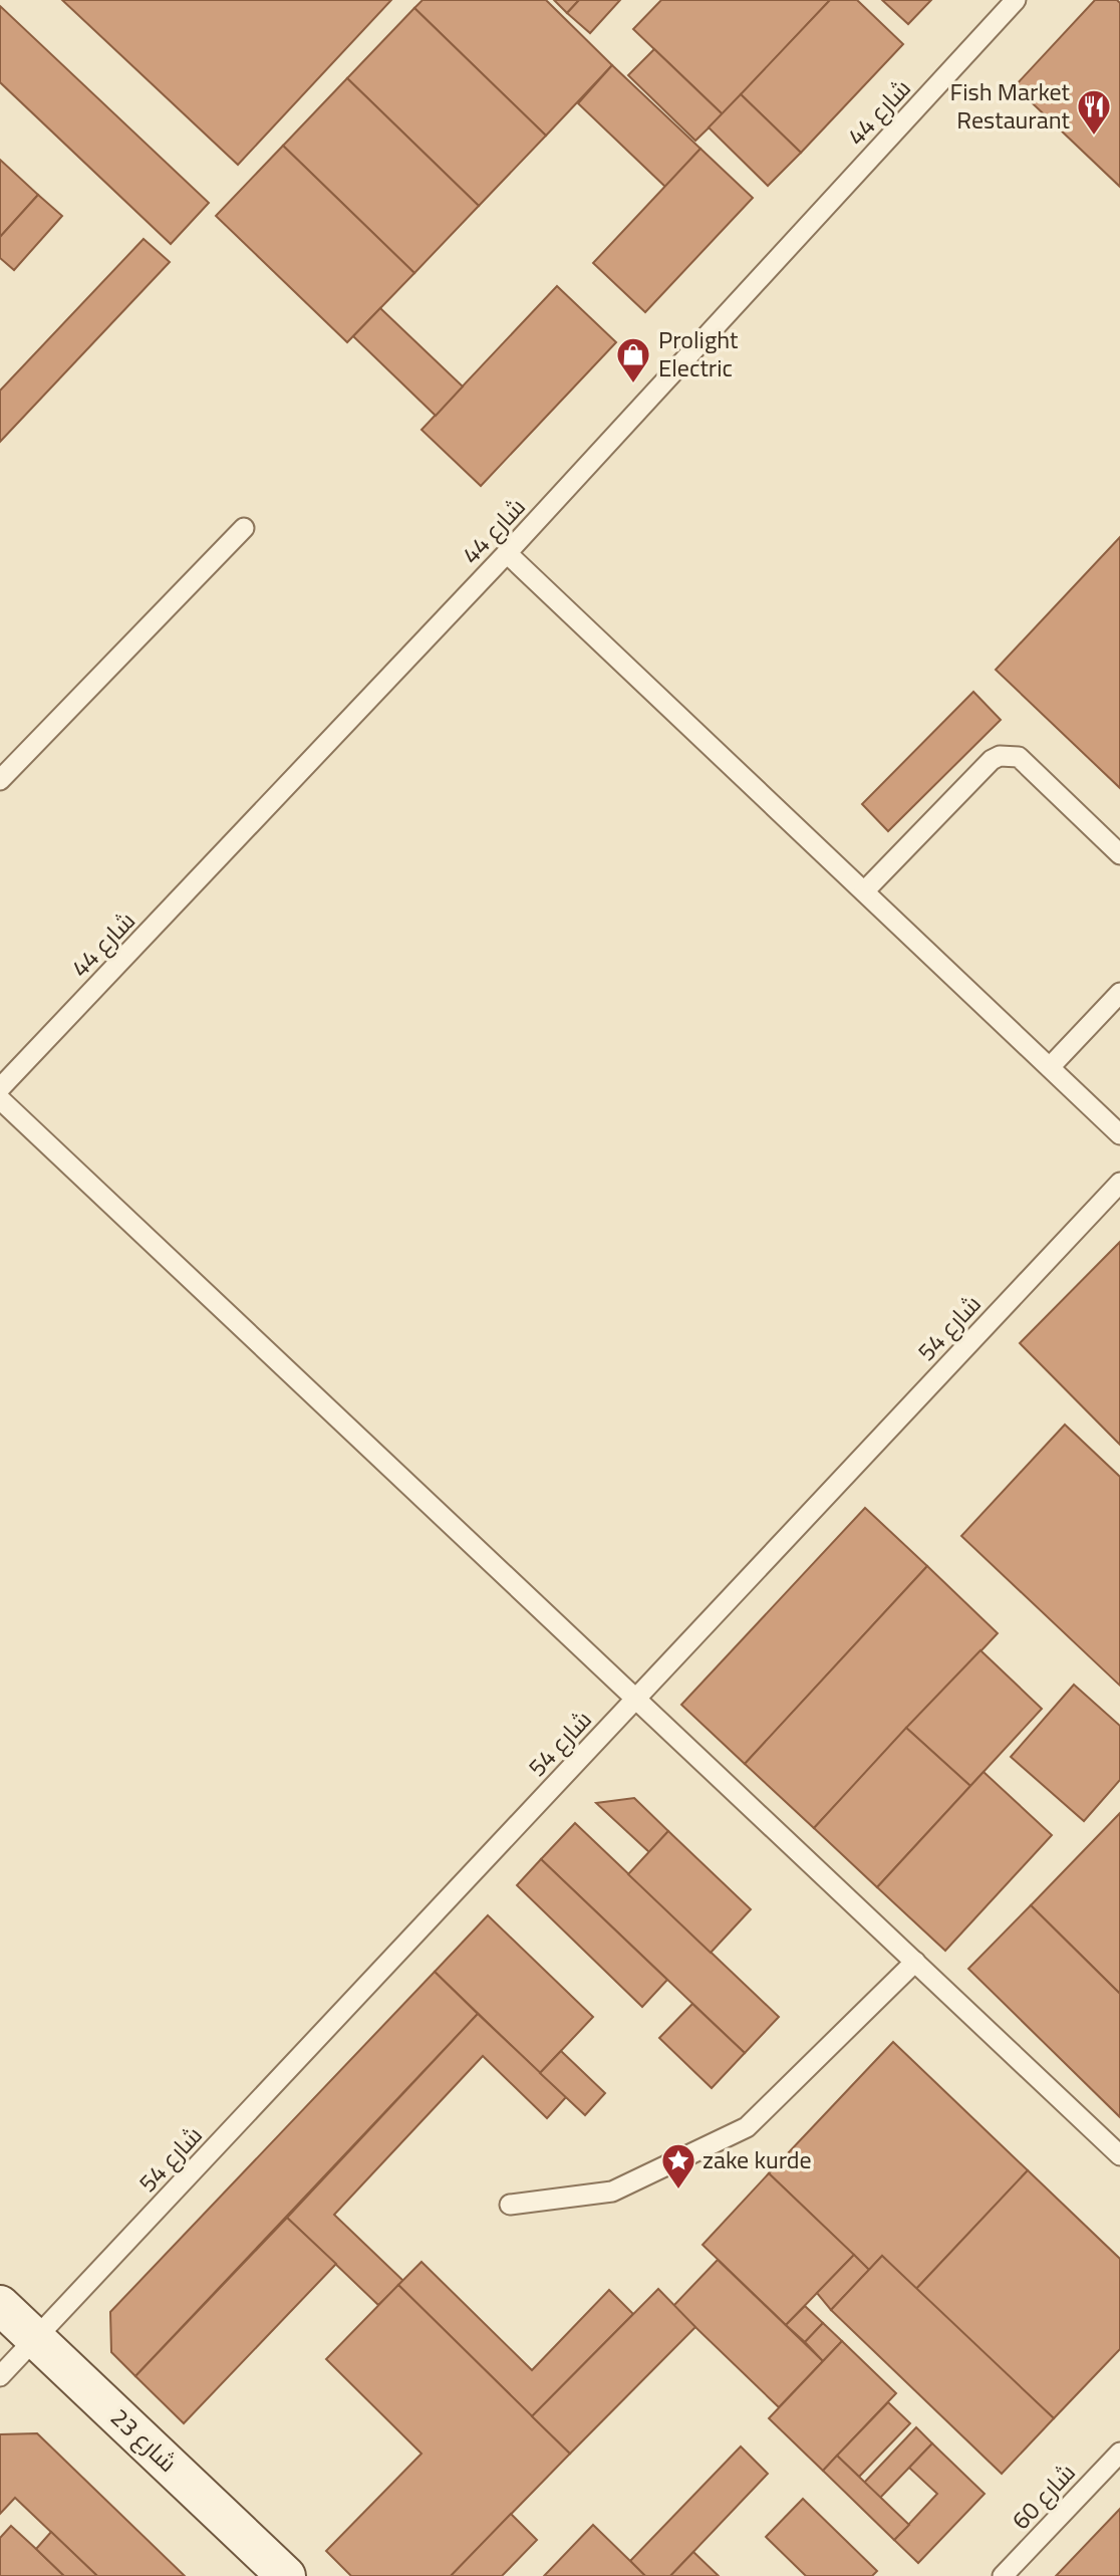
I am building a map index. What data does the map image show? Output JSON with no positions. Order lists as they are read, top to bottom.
{
  "streets": {
    "street": ["شارع 23"],
    "lane": ["شارع 44", "شارع 54", "شارع 60"]
  },
  "crossings": [
    ["شارع 54", "شارع 23"]
  ],
  "places": {
    "restaurant": ["Fish Market Restaurant"],
    "shop": ["Prolight Electric"],
    "place": ["zake kurde"]
  }
}
